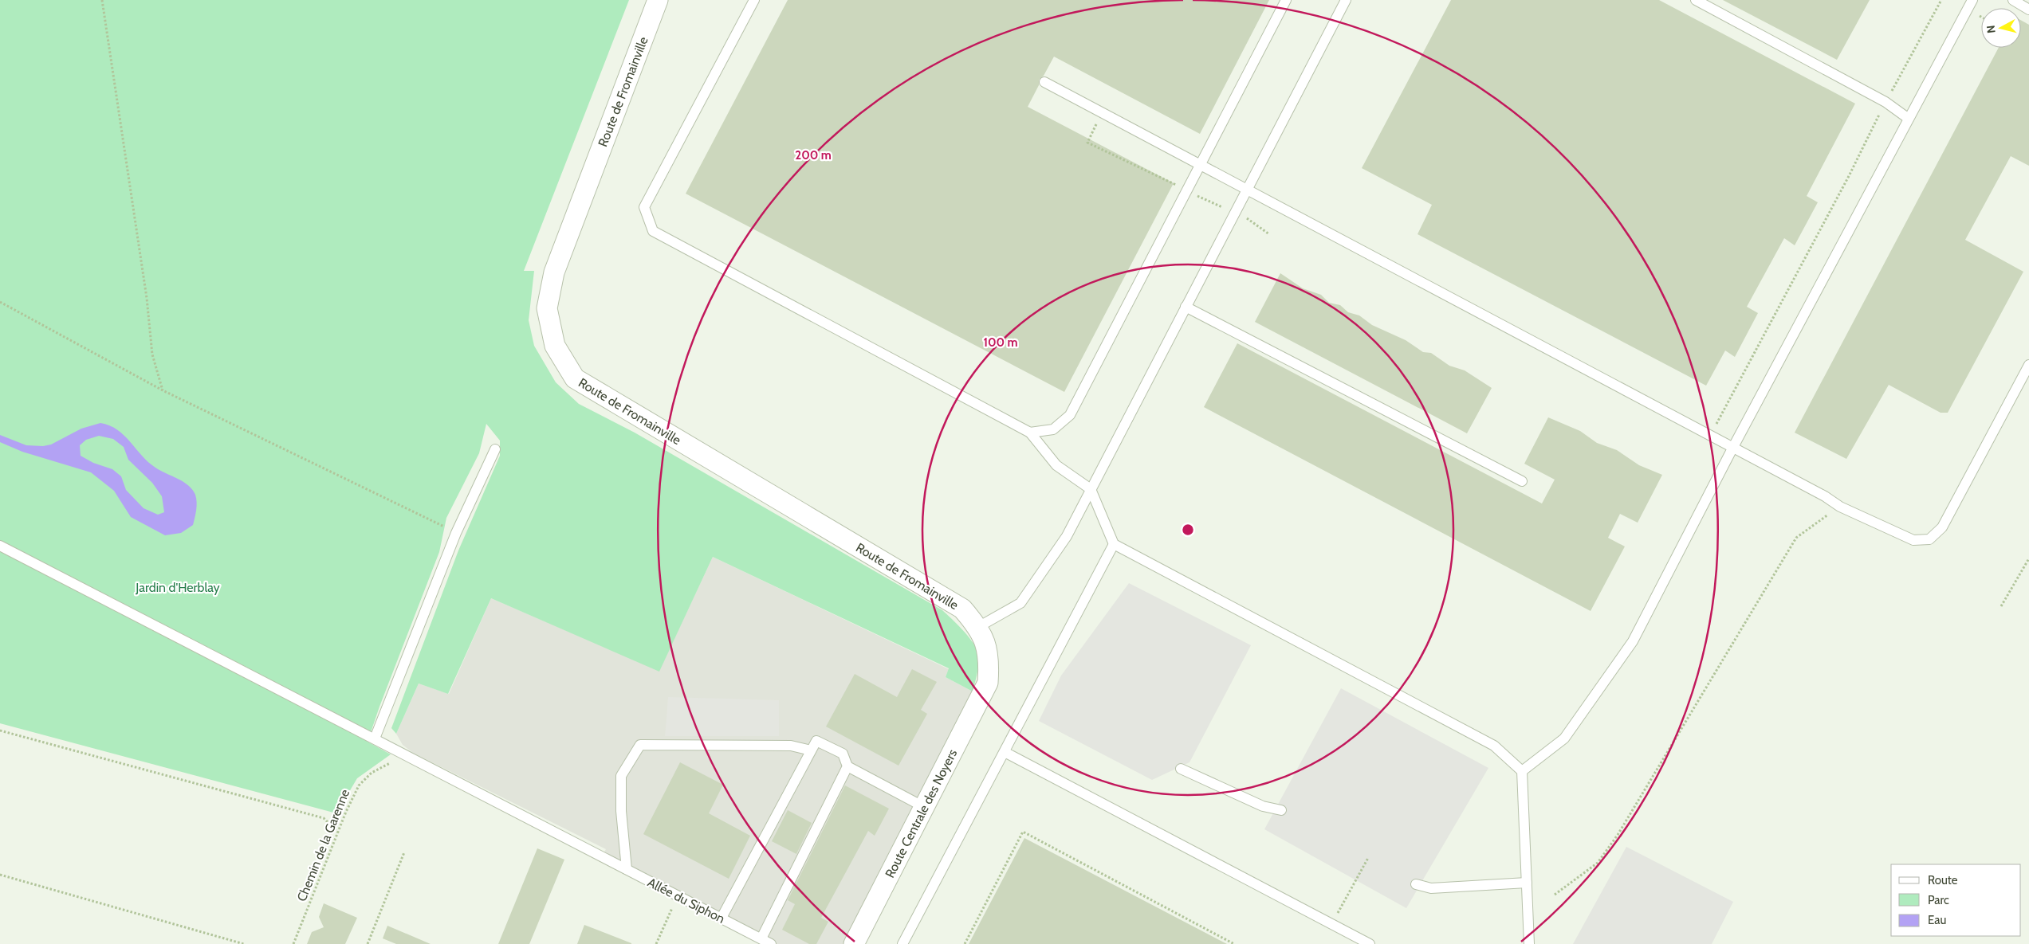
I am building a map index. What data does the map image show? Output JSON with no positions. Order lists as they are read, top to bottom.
{
  "streets": {
    "street": ["Route de Fromainville", "Route Centrale des Noyers"],
    "lane": ["Allée du Siphon"],
    "path": ["Chemin de la Garenne"]
  },
  "crossings": [
    ["Route de Fromainville", "Route Centrale des Noyers"],
    ["Chemin de la Garenne", "Allée du Siphon"]
  ],
  "parks": ["Jardin d'Herblay"],
  "legend": ["Route", "Parc", "Eau"],
  "north": "left",
  "rings": ["200 m", "100 m"]
}
